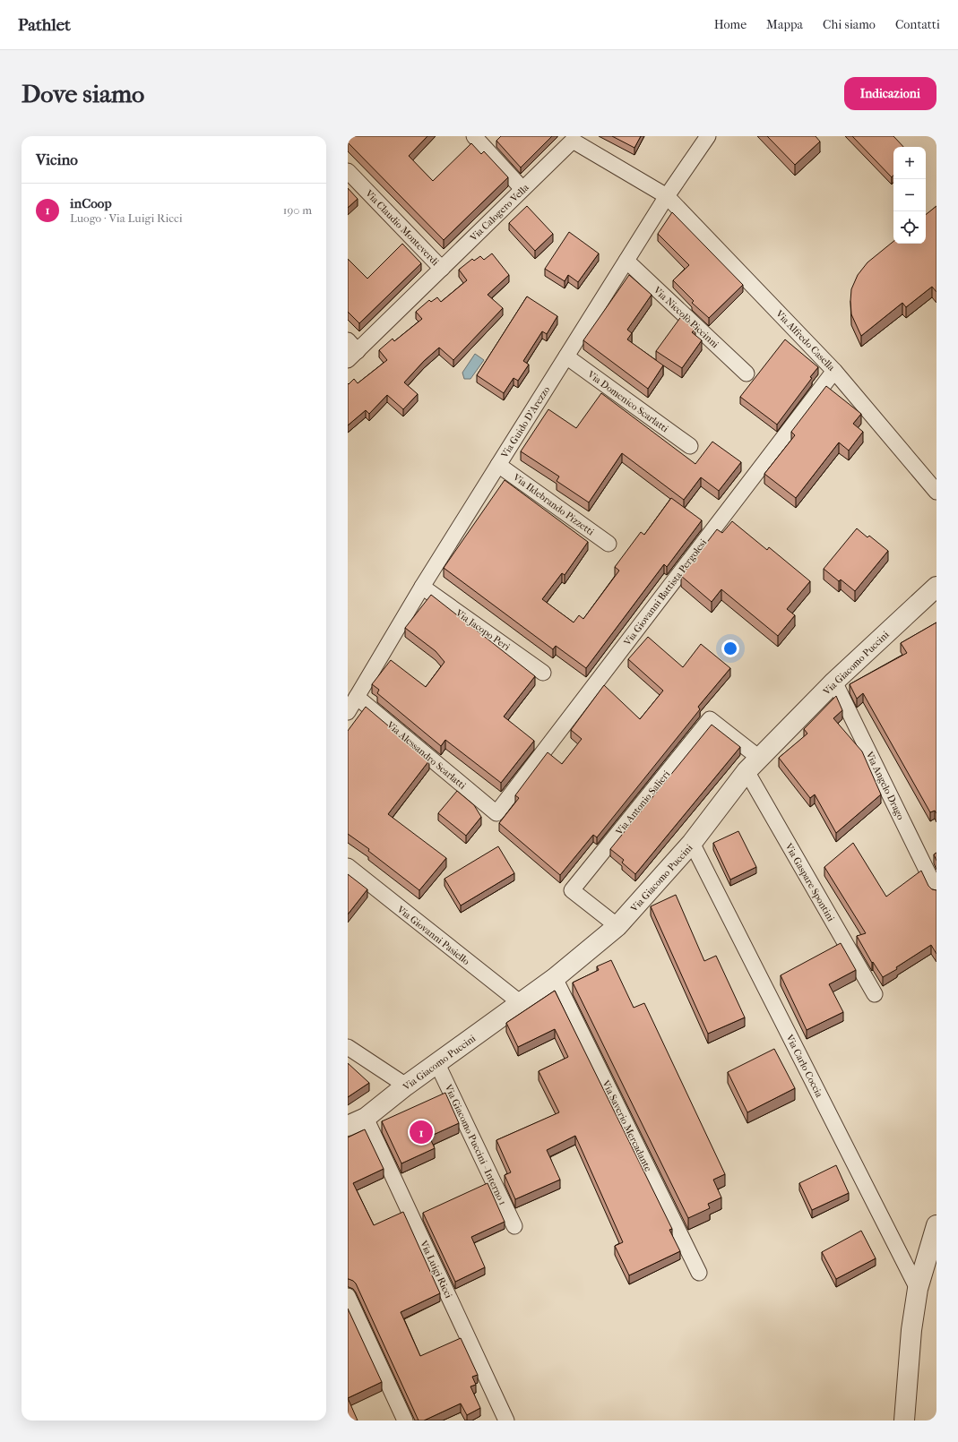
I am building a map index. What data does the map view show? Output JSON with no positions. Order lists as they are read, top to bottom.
{
  "streets": {
    "street": [
      "Via Calogero Vella",
      "Via Claudio Monteverdi",
      "Via Niccolò Piccinni",
      "Via Alfredo Casella",
      "Via Domenico Scarlatti",
      "Via Guido D'Arezzo",
      "Via Ildebrando Pizzetti",
      "Via Giovanni Battista Pergolesi",
      "Via Jacopo Peri",
      "Via Giacomo Puccini",
      "Via Alessandro Scarlatti",
      "Via Angelo Drago",
      "Via Antonio Salieri",
      "Via Gaspare Spontini",
      "Via Giovanni Pasiello",
      "Via Carlo Coccia",
      "Via Saverio Mercadante",
      "Via Giacomo Puccini - Interno 1",
      "Via Luigi Ricci"
    ]
  },
  "crossings": [
    ["Via Calogero Vella", "Via Claudio Monteverdi"],
    ["Via Calogero Vella", "Via Alfredo Casella"],
    ["Via Calogero Vella", "Via Guido D'Arezzo"],
    ["Via Niccolò Piccinni", "Via Guido D'Arezzo"],
    ["Via Alfredo Casella", "Via Guido D'Arezzo"],
    ["Via Alfredo Casella", "Via Giovanni Battista Pergolesi"],
    ["Via Domenico Scarlatti", "Via Guido D'Arezzo"],
    ["Via Guido D'Arezzo", "Via Ildebrando Pizzetti"],
    ["Via Guido D'Arezzo", "Via Jacopo Peri"],
    ["Via Guido D'Arezzo", "Via Alessandro Scarlatti"],
    ["Via Giovanni Battista Pergolesi", "Via Alessandro Scarlatti"],
    ["Via Giacomo Puccini", "Via Angelo Drago"],
    ["Via Giacomo Puccini", "Via Antonio Salieri"],
    ["Via Giacomo Puccini", "Via Gaspare Spontini"],
    ["Via Giacomo Puccini", "Via Giovanni Pasiello"],
    ["Via Giacomo Puccini", "Via Carlo Coccia"],
    ["Via Giacomo Puccini", "Via Saverio Mercadante"],
    ["Via Giacomo Puccini", "Via Giacomo Puccini - Interno 1"],
    ["Via Giacomo Puccini", "Via Luigi Ricci"],
    ["Via Antonio Salieri", "Via Gaspare Spontini"]
  ],
  "page": {
    "header": "Pathlet",
    "nav": [
      "Home",
      "Mappa",
      "Chi siamo",
      "Contatti"
    ],
    "buttons": "Indicazioni",
    "title": "Dove siamo",
    "heading": "Vicino",
    "map_buttons": ["+", "−"],
    "list": [
      {
        "mark": "1",
        "name": "inCoop",
        "note": "Luogo · Via Luigi Ricci",
        "value": "190 m"
      }
    ],
    "pins": "1"
  }
}
